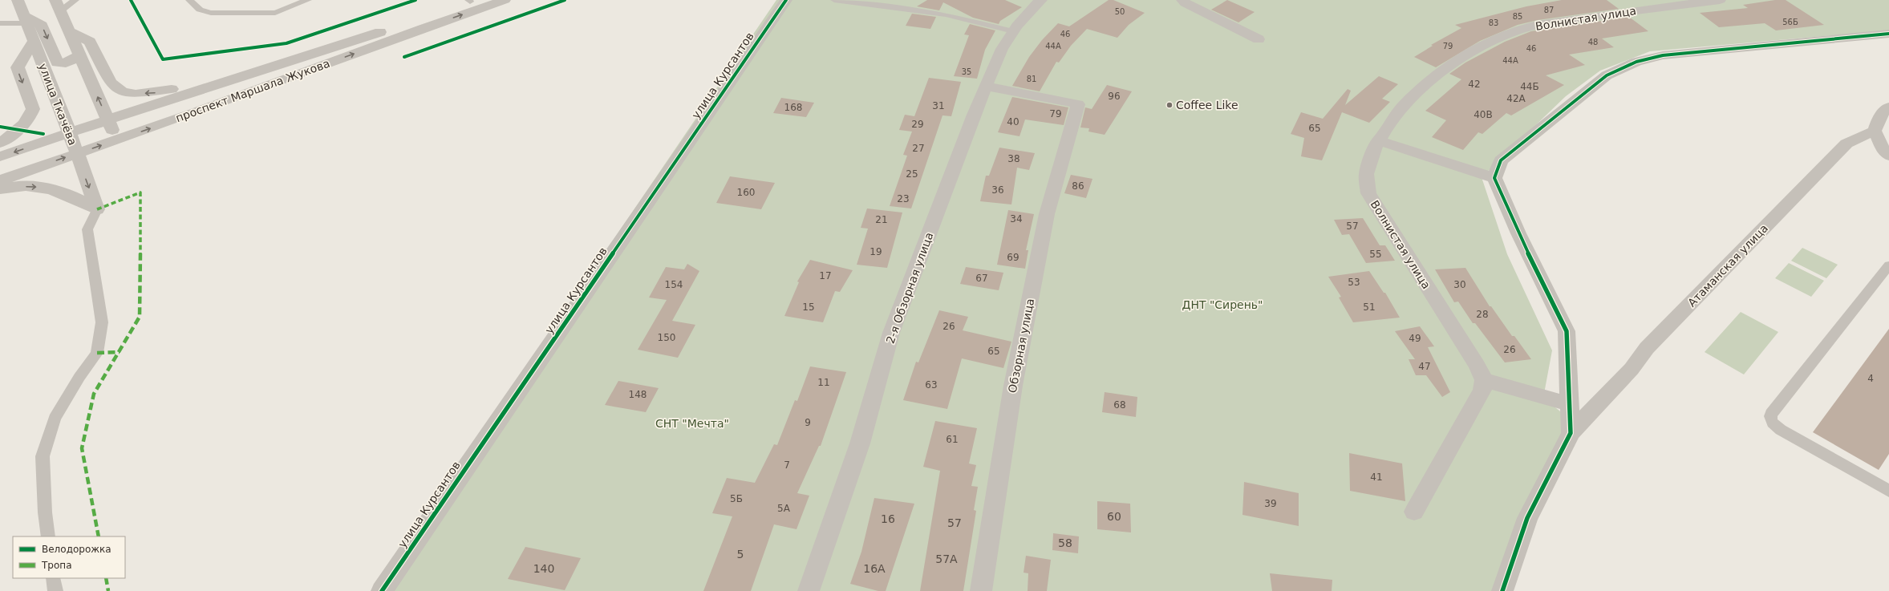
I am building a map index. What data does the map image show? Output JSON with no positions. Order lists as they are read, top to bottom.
{
  "streets": {
    "street": [
      "Волнистая улица",
      "улица Курсантов",
      "проспект Маршала Жукова",
      "улица Ткачёва",
      "Атаманская улица",
      "2-я Обзорная улица",
      "Обзорная улица"
    ]
  },
  "crossings": [
    ["проспект Маршала Жукова", "улица Ткачёва"],
    ["2-я Обзорная улица", "Обзорная улица"]
  ],
  "parks": ["ДНТ \"Сирень\"", "СНТ \"Мечта\""],
  "places": ["Coffee Like"],
  "house_numbers": [
    "87",
    "50",
    "85",
    "56Б",
    "83",
    "46",
    "48",
    "44А",
    "79",
    "46",
    "44А",
    "35",
    "81",
    "42",
    "44Б",
    "96",
    "42А",
    "31",
    "168",
    "79",
    "40В",
    "40",
    "29",
    "65",
    "27",
    "38",
    "25",
    "86",
    "36",
    "160",
    "23",
    "34",
    "21",
    "57",
    "19",
    "55",
    "69",
    "17",
    "67",
    "53",
    "154",
    "30",
    "15",
    "51",
    "28",
    "26",
    "150",
    "49",
    "26",
    "65",
    "47",
    "4",
    "11",
    "63",
    "148",
    "68",
    "9",
    "61",
    "7",
    "41",
    "5Б",
    "39",
    "5А",
    "60",
    "16",
    "57",
    "58",
    "5",
    "57А",
    "140",
    "16А"
  ],
  "legend": ["Велодорожка", "Тропа"]
}
